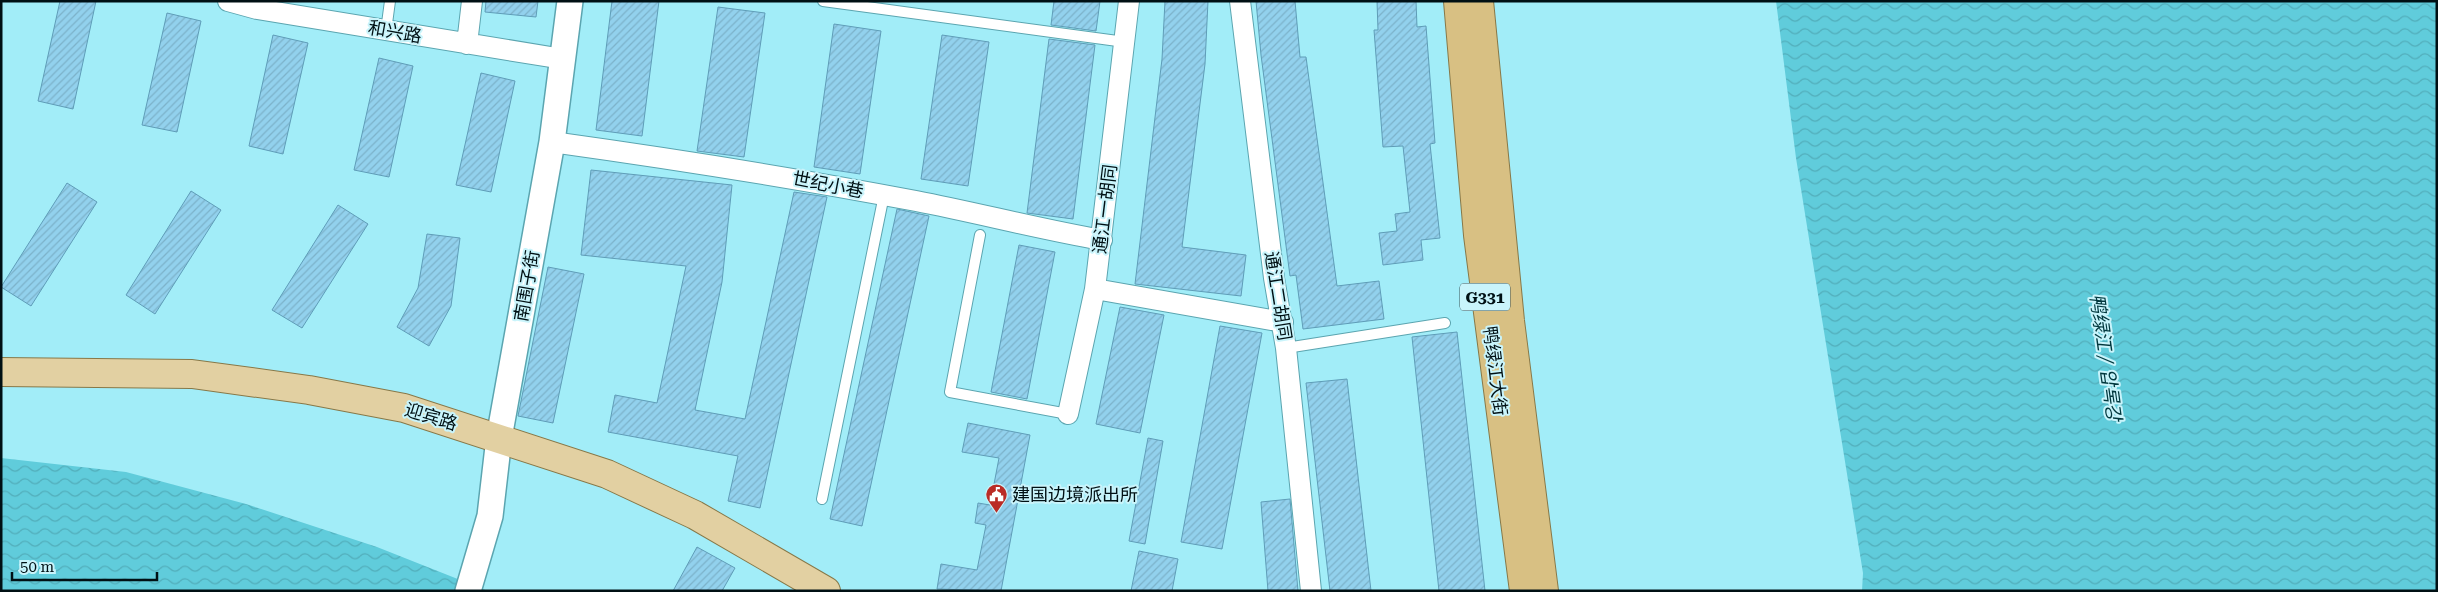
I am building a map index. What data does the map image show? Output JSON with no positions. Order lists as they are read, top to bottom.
{
  "streets": {
    "highway": ["G331", "鸭绿江大街"],
    "main road": ["迎宾路"],
    "street": [
      "和兴路",
      "世纪小巷",
      "通江一胡同",
      "南围子街",
      "通江二胡同"
    ]
  },
  "crossings": [
    ["和兴路", "南围子街"],
    ["世纪小巷", "通江一胡同"],
    ["世纪小巷", "南围子街"],
    ["南围子街", "迎宾路"]
  ],
  "water": ["鸭绿江 / 압록강"],
  "places": {
    "public building": ["建国边境派出所"]
  },
  "scale_bar": "50 m"
}
